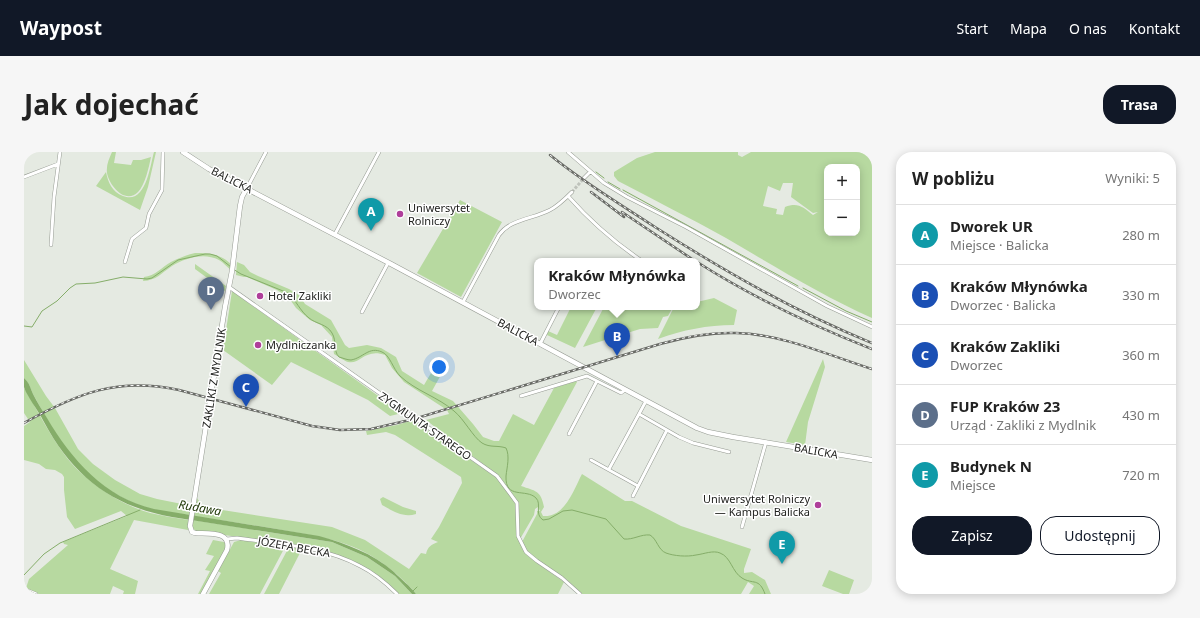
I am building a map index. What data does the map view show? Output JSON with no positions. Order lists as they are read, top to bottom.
{
  "streets": {
    "street": [
      "BALICKA",
      "ZAKLIKI Z MYDLNIK",
      "ZYGMUNTA STAREGO",
      "JÓZEFA BECKA"
    ]
  },
  "crossings": [
    ["BALICKA", "ZAKLIKI Z MYDLNIK"],
    ["ZAKLIKI Z MYDLNIK", "ZYGMUNTA STAREGO"],
    ["ZAKLIKI Z MYDLNIK", "JÓZEFA BECKA"]
  ],
  "water": ["Rudawa"],
  "places": [
    "Uniwersytet Rolniczy",
    "Hotel Zakliki",
    "Mydlniczanka",
    "Uniwersytet Rolniczy — Kampus Balicka"
  ],
  "page": {
    "header": "Waypost",
    "nav": [
      "Start",
      "Mapa",
      "O nas",
      "Kontakt"
    ],
    "title": "Jak dojechać",
    "buttons": [
      "Trasa",
      ["Zapisz", "Udostępnij"]
    ],
    "heading": ["W pobliżu", "Wyniki: 5"],
    "map_buttons": ["+", "−"],
    "pins": [
      "A",
      "D",
      "B",
      "C",
      "E"
    ],
    "list": [
      {
        "mark": "A",
        "name": "Dworek UR",
        "note": "Miejsce · Balicka",
        "value": "280 m"
      },
      {
        "mark": "B",
        "name": "Kraków Młynówka",
        "note": "Dworzec · Balicka",
        "value": "330 m"
      },
      {
        "mark": "C",
        "name": "Kraków Zakliki",
        "note": "Dworzec",
        "value": "360 m"
      },
      {
        "mark": "D",
        "name": "FUP Kraków 23",
        "note": "Urząd · Zakliki z Mydlnik",
        "value": "430 m"
      },
      {
        "mark": "E",
        "name": "Budynek N",
        "note": "Miejsce",
        "value": "720 m"
      }
    ],
    "popup": ["Kraków Młynówka", "Dworzec"]
  }
}
